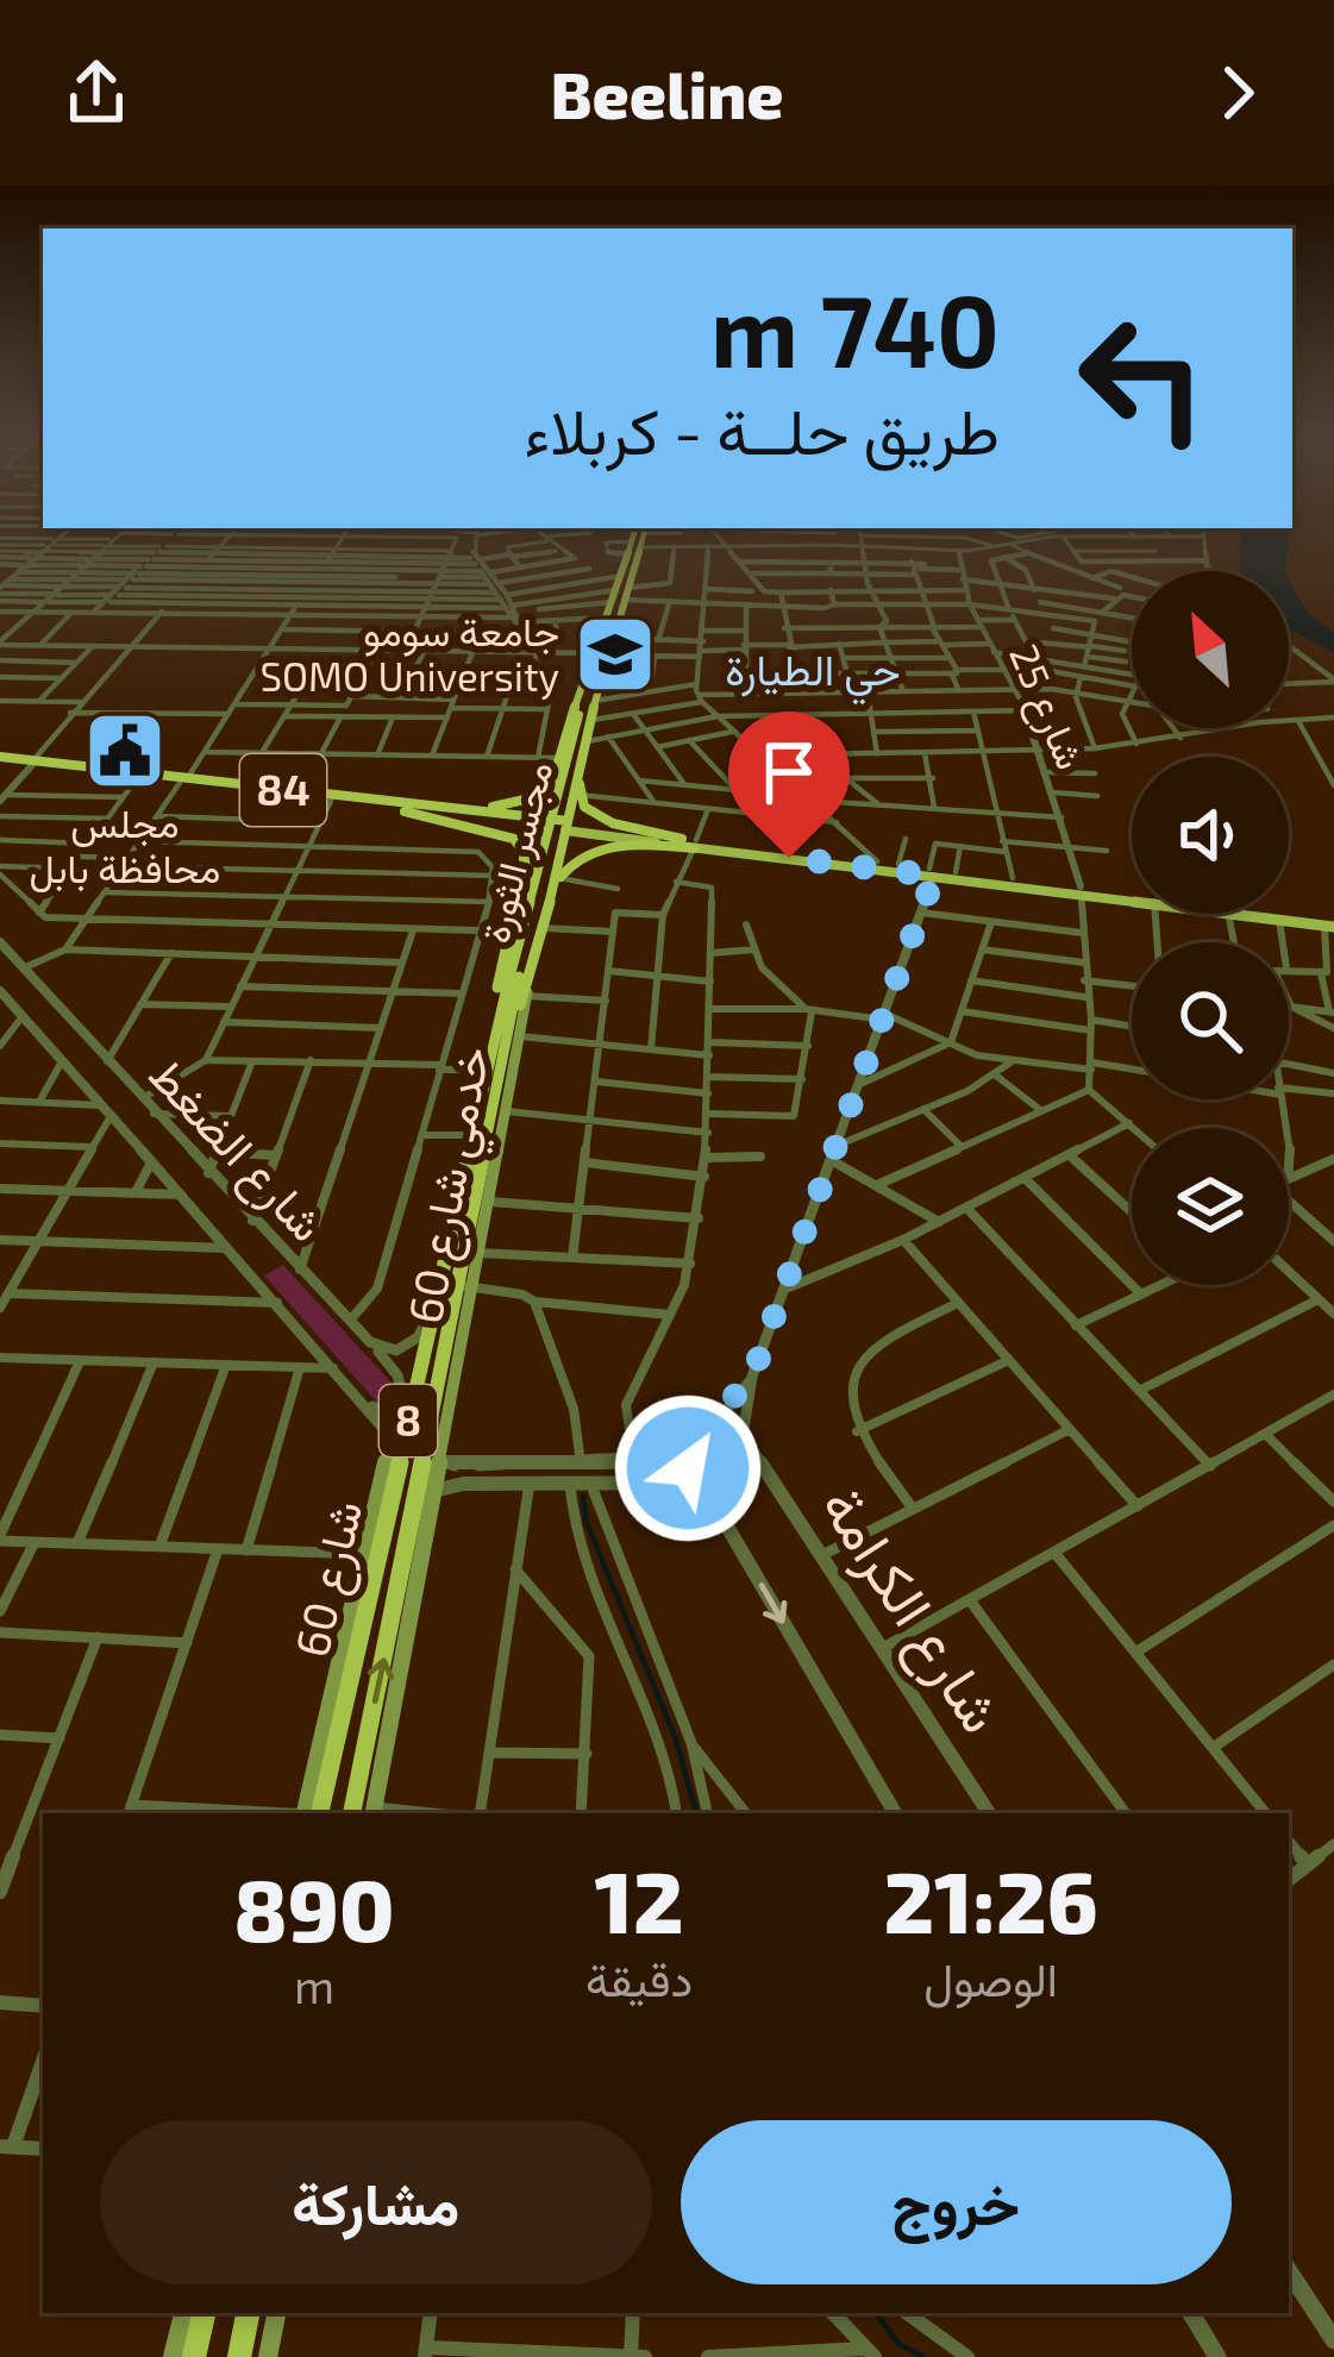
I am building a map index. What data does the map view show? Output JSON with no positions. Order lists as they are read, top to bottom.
{
  "streets": {
    "highway": [
      "84",
      "مجسر الثورة",
      "8",
      "شارع 60"
    ],
    "main road": ["خدمي شارع 60"],
    "street": ["شارع 25", "شارع الضغط", "شارع الكرامة"]
  },
  "crossings": [
    ["شارع 25", "84"],
    ["مجسر الثورة", "خدمي شارع 60"],
    ["مجسر الثورة", "8"],
    ["مجسر الثورة", "شارع 60"],
    ["شارع الضغط", "شارع 60"],
    ["خدمي شارع 60", "شارع 60"]
  ],
  "districts": ["حي الطيارة"],
  "places": {
    "school or university": ["جامعة سومو SOMO University"],
    "public building": ["مجلس محافظة بابل"]
  },
  "north": "top left",
  "page": {
    "header": "Beeline",
    "turn": ["740 m", "طريق حلــة - كربلاء"],
    "eta": [
      "21:26",
      "الوصول",
      "12",
      "دقيقة",
      "890",
      "m"
    ],
    "buttons": ["خروج", "مشاركة"]
  }
}
